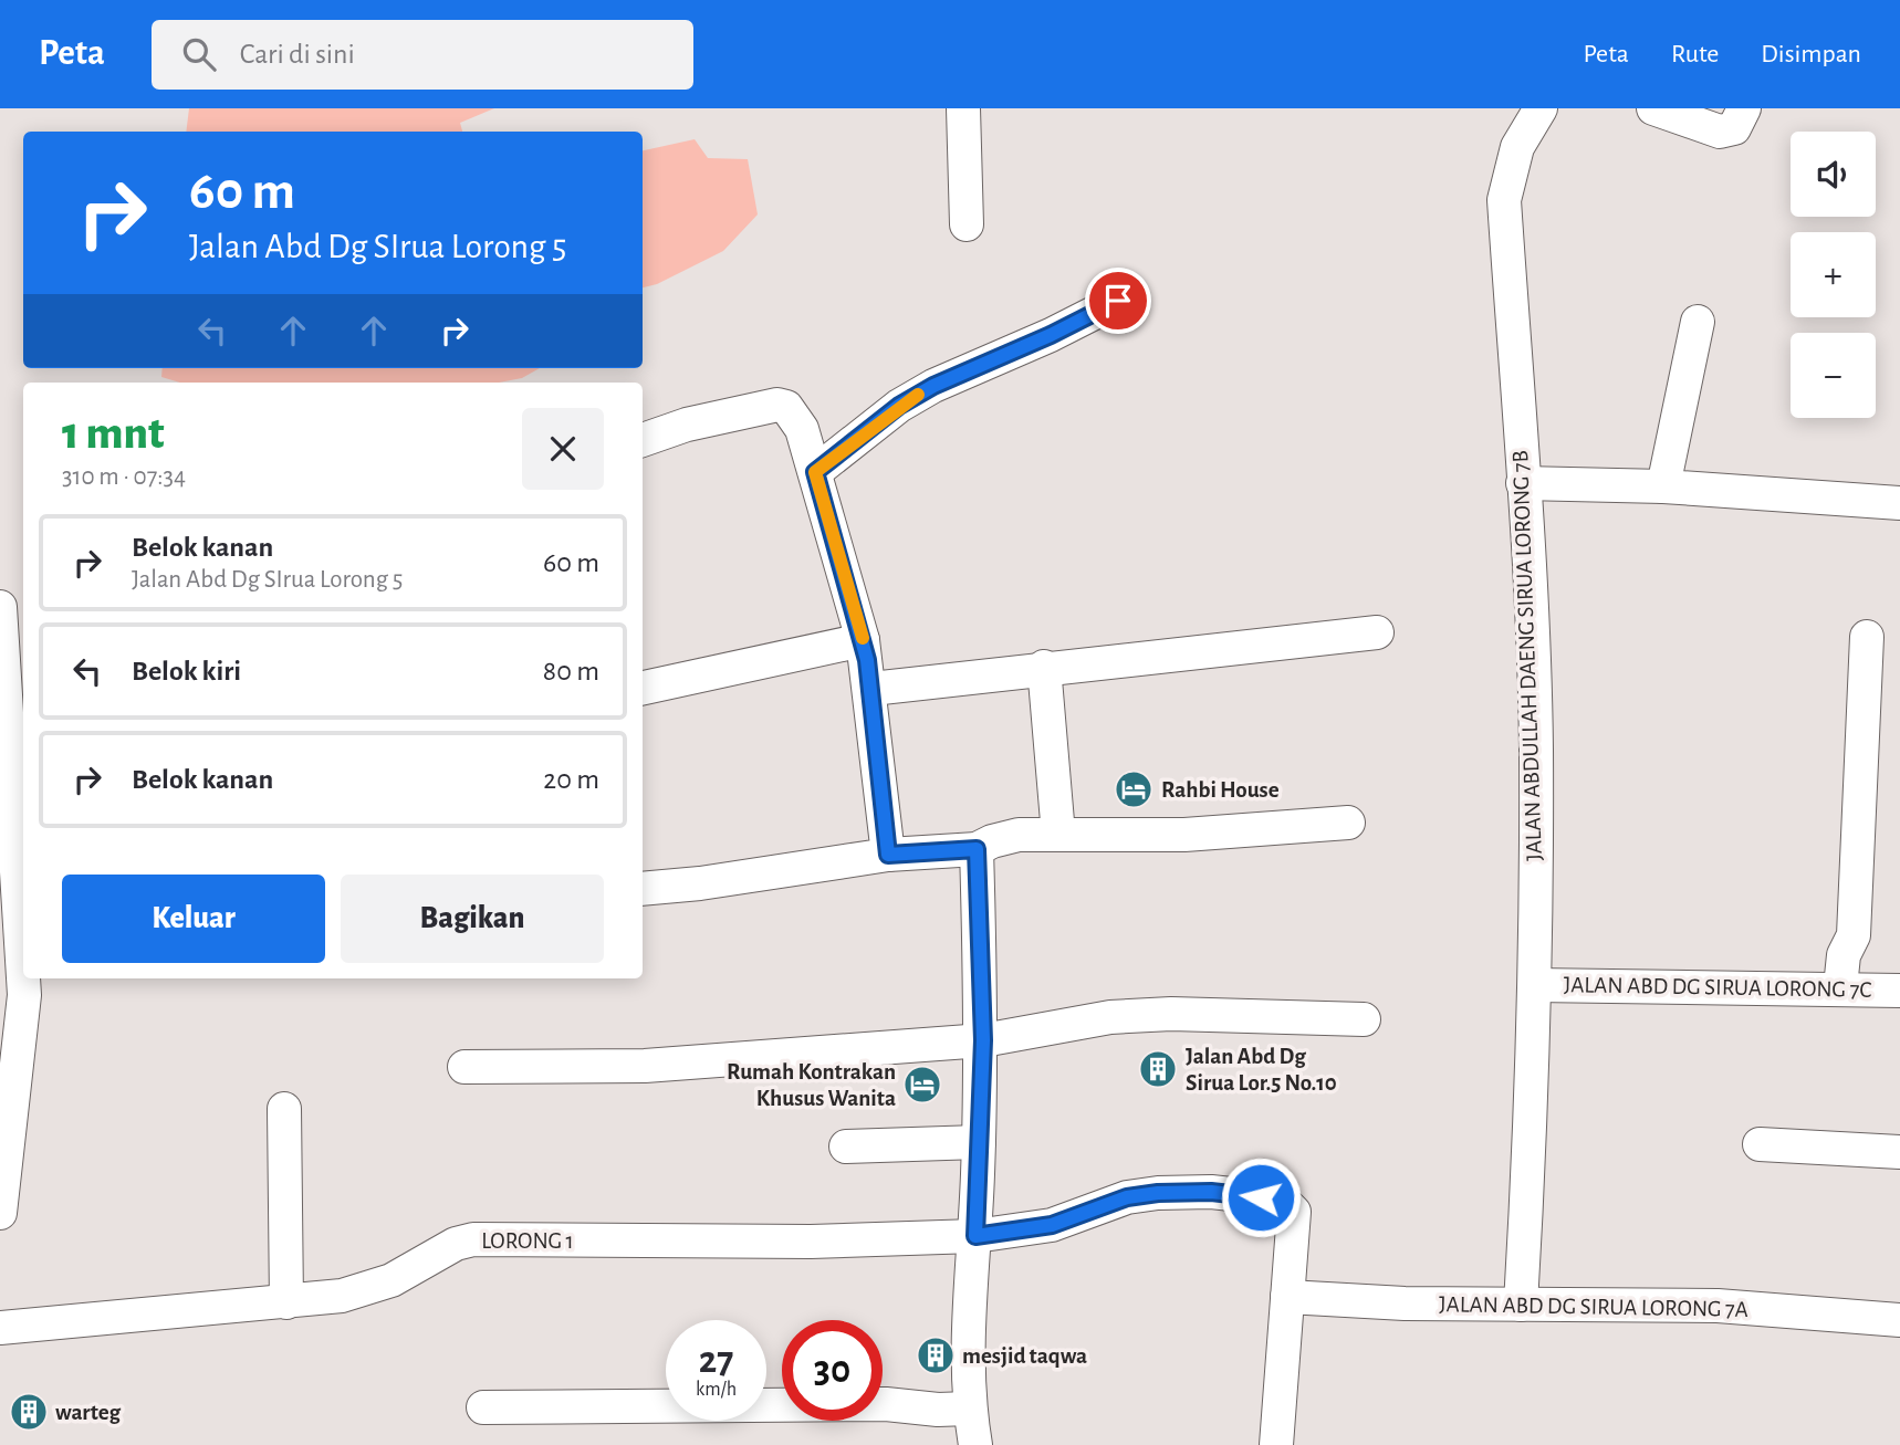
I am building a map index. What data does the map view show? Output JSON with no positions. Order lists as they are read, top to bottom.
{
  "streets": {
    "street": [
      "JALAN ABDULLAH DAENG SIRUA LORONG 7B",
      "JALAN ABD DG SIRUA LORONG 7C",
      "LORONG 1",
      "JALAN ABD DG SIRUA LORONG 7A"
    ]
  },
  "crossings": [
    ["JALAN ABDULLAH DAENG SIRUA LORONG 7B", "JALAN ABD DG SIRUA LORONG 7C"],
    ["JALAN ABDULLAH DAENG SIRUA LORONG 7B", "JALAN ABD DG SIRUA LORONG 7A"],
    ["LORONG 1", "JALAN ABD DG SIRUA LORONG 7A"]
  ],
  "places": {
    "hotel": ["Rahbi House", "Rumah Kontrakan Khusus Wanita"],
    "building": ["Jalan Abd Dg Sirua Lor.5 No.10", "mesjid taqwa", "warteg"]
  },
  "page": {
    "header": "Peta",
    "search": "Cari di sini",
    "nav": ["Peta", "Rute", "Disimpan"],
    "map_buttons": ["+", "−"],
    "turn": ["60 m", "Jalan Abd Dg SIrua Lorong 5"],
    "heading": ["1 mnt", "310 m · 07:34"],
    "list": [
      {
        "name": "Belok kanan",
        "note": "Jalan Abd Dg SIrua Lorong 5",
        "value": "60 m"
      },
      {
        "name": "Belok kiri",
        "value": "80 m"
      },
      {
        "name": "Belok kanan",
        "value": "20 m"
      }
    ],
    "buttons": ["Keluar", "Bagikan"],
    "speed": "27 km/h",
    "limit": "30"
  }
}
